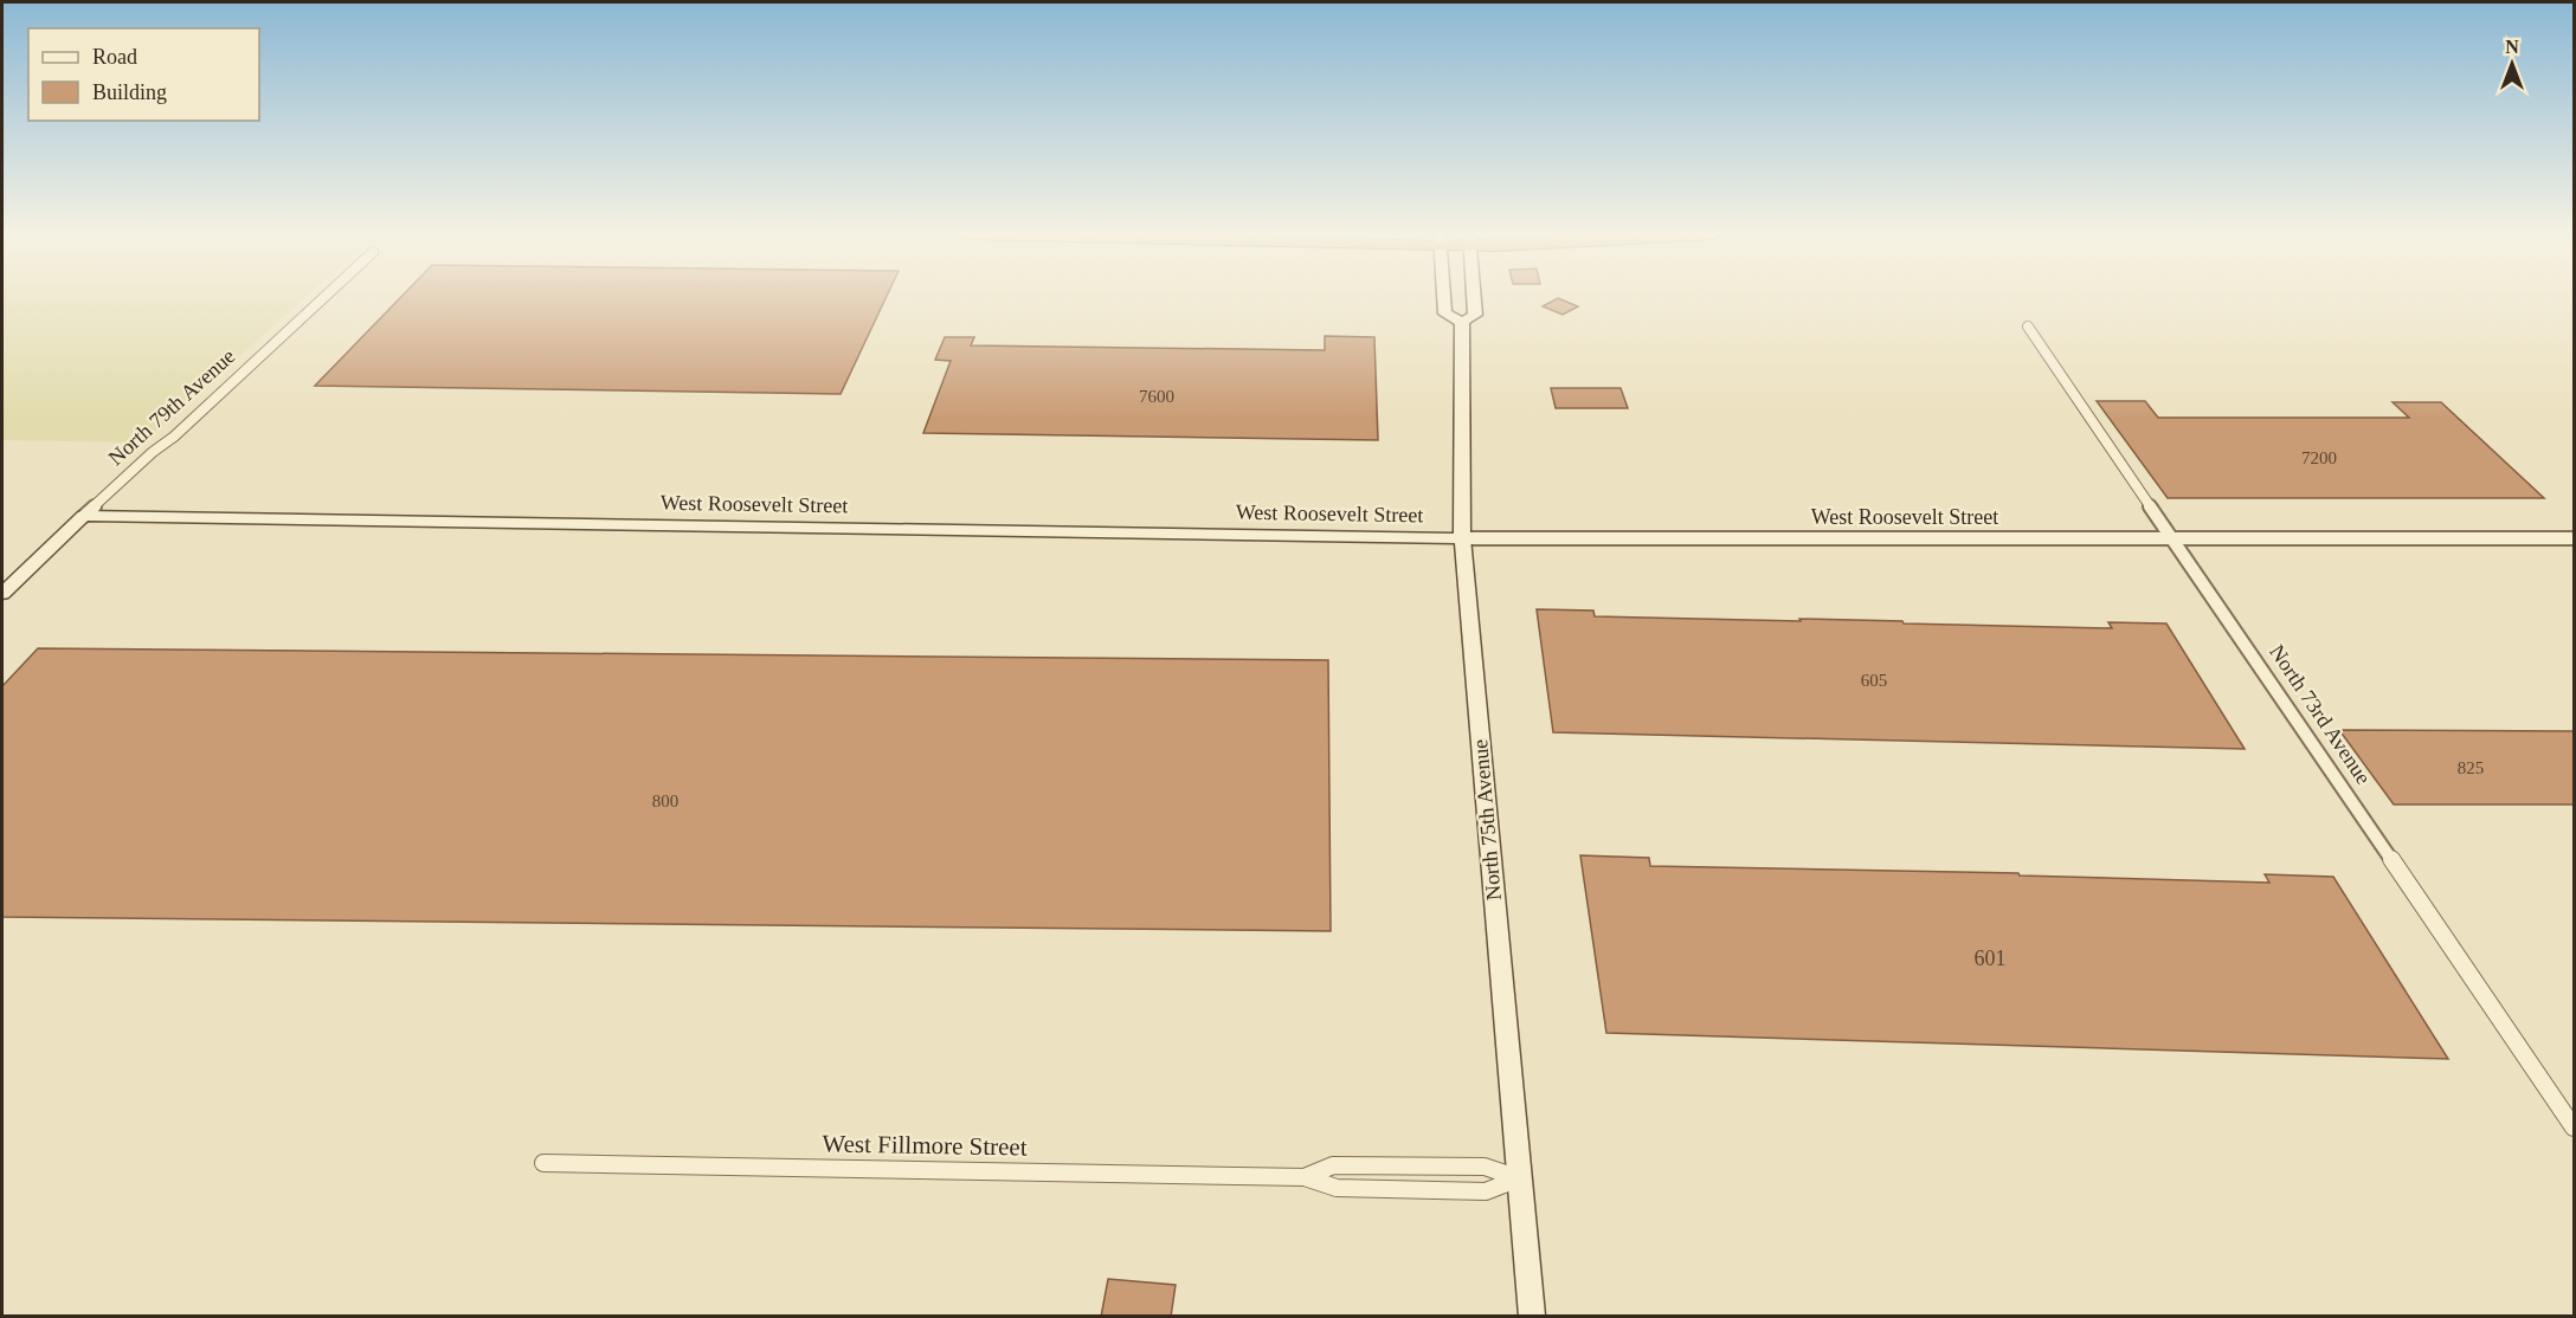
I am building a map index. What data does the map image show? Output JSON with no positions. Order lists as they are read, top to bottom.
{
  "streets": {
    "main road": ["North 79th Avenue", "West Roosevelt Street", "North 75th Avenue"],
    "street": ["North 73rd Avenue", "West Fillmore Street"]
  },
  "crossings": [
    ["North 79th Avenue", "West Roosevelt Street"],
    ["West Roosevelt Street", "North 73rd Avenue"],
    ["West Roosevelt Street", "North 75th Avenue"],
    ["North 75th Avenue", "West Fillmore Street"]
  ],
  "house_numbers": [
    "7600",
    "7200",
    "605",
    "825",
    "800",
    "601"
  ],
  "legend": ["Road", "Building"],
  "north": "top"
}
